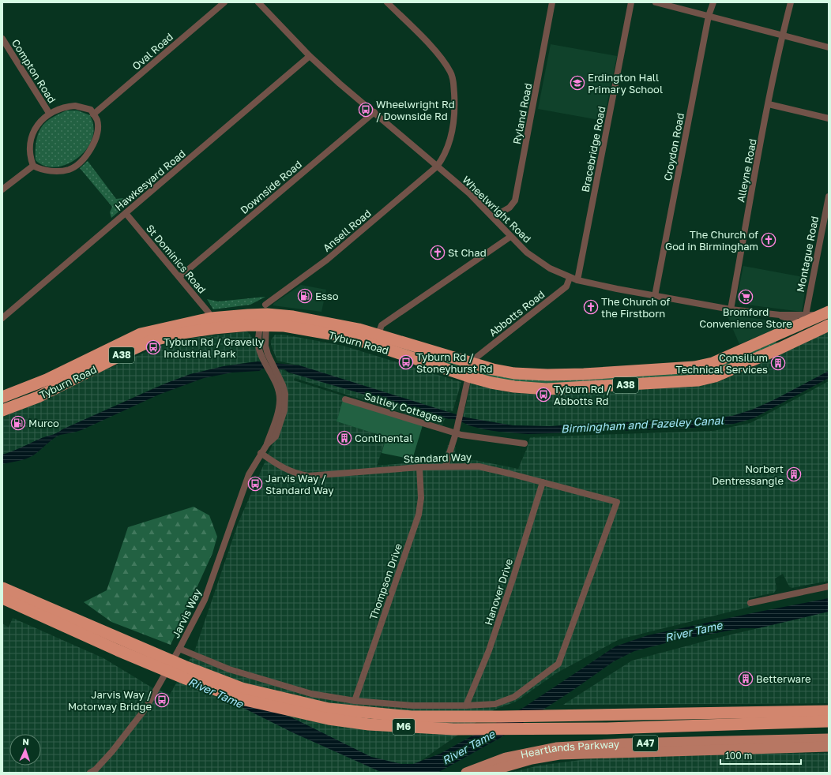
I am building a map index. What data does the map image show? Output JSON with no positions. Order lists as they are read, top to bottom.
{
  "streets": {
    "highway": ["Tyburn Road", "A38", "M6"],
    "main road": ["A47", "Heartlands Parkway"],
    "street": [
      "Oval Road",
      "Compton Road",
      "Ryland Road",
      "Croydon Road",
      "Bracebridge Road",
      "Alleyne Road",
      "Hawkesyard Road",
      "Downside Road",
      "Wheelwright Road",
      "Ansell Road",
      "Montague Road",
      "St Dominics Road",
      "Abbotts Road",
      "Saltley Cottages",
      "Standard Way",
      "Thompson Drive",
      "Hanover Drive",
      "Jarvis Way"
    ]
  },
  "crossings": [
    ["Oval Road", "Compton Road"],
    ["Ryland Road", "Wheelwright Road"],
    ["Croydon Road", "Wheelwright Road"],
    ["Bracebridge Road", "Wheelwright Road"],
    ["Alleyne Road", "Wheelwright Road"],
    ["Hawkesyard Road", "Wheelwright Road"],
    ["Hawkesyard Road", "St Dominics Road"],
    ["Downside Road", "Wheelwright Road"],
    ["Downside Road", "St Dominics Road"],
    ["Wheelwright Road", "Ansell Road"],
    ["Wheelwright Road", "Montague Road"],
    ["Wheelwright Road", "Abbotts Road"],
    ["Wheelwright Road", "Tyburn Road"],
    ["Ansell Road", "Tyburn Road"],
    ["Ansell Road", "Jarvis Way"],
    ["Montague Road", "Tyburn Road"],
    ["St Dominics Road", "Tyburn Road"],
    ["Abbotts Road", "Tyburn Road"],
    ["Tyburn Road", "Saltley Cottages"],
    ["Tyburn Road", "Jarvis Way"],
    ["Standard Way", "Thompson Drive"],
    ["Standard Way", "Hanover Drive"],
    ["Standard Way", "Jarvis Way"]
  ],
  "water": ["Birmingham and Fazeley Canal", "River Tame"],
  "places": {
    "school or university": ["Erdington Hall Primary School"],
    "bus stop": [
      "Wheelwright Rd / Downside Rd",
      "Tyburn Rd / Gravelly Industrial Park",
      "Tyburn Rd / Stoneyhurst Rd",
      "Tyburn Rd / Abbotts Rd",
      "Jarvis Way / Standard Way",
      "Jarvis Way / Motorway Bridge"
    ],
    "church": ["The Church of God in Birmingham", "St Chad", "The Church of the Firstborn"],
    "fuel station": ["Esso", "Murco"],
    "supermarket": ["Bromford Convenience Store"],
    "building": [
      "Consilium Technical Services",
      "Continental",
      "Norbert Dentressangle",
      "Betterware"
    ]
  },
  "scale_bar": "100 m",
  "north": "top"
}
